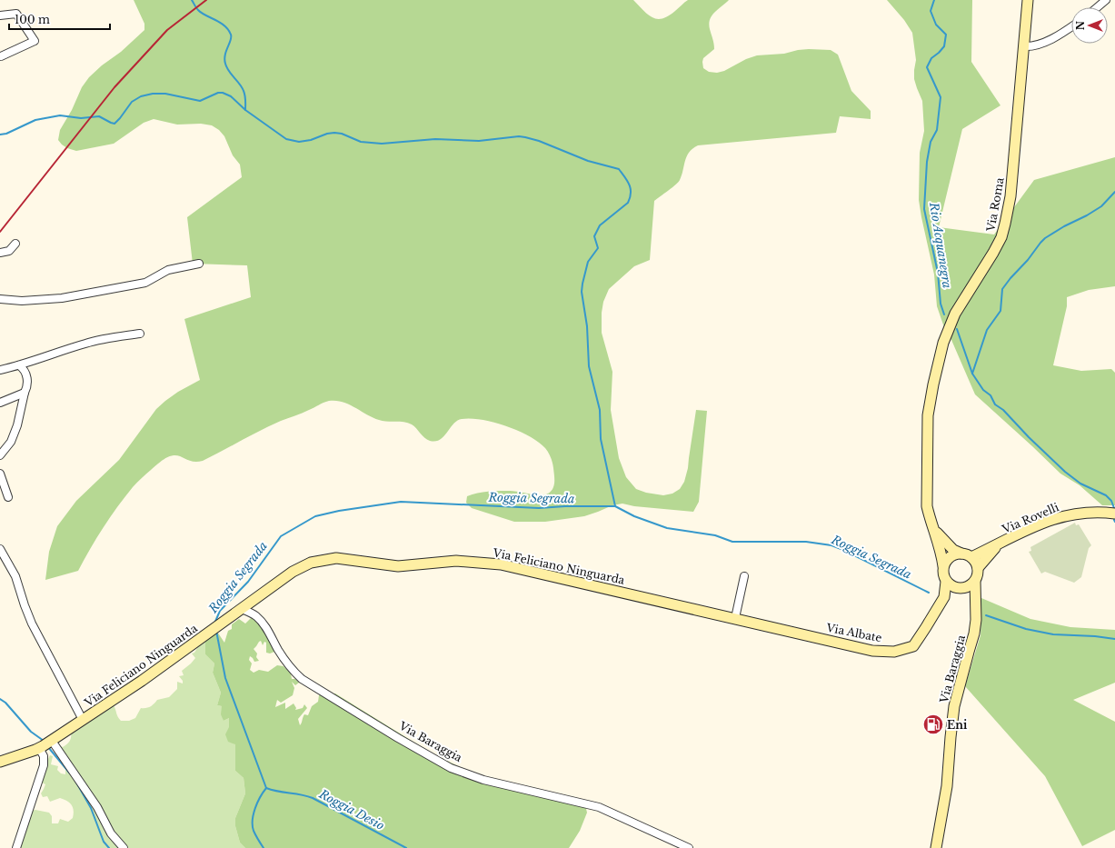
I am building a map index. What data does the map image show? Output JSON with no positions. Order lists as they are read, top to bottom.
{
  "streets": {
    "street": [
      "Via Roma",
      "Via Rovelli",
      "Via Feliciano Ninguarda",
      "Via Albate",
      "Via Baraggia"
    ]
  },
  "crossings": [
    ["Via Roma", "Via Rovelli"],
    ["Via Roma", "Via Albate"],
    ["Via Roma", "Via Baraggia"],
    ["Via Rovelli", "Via Albate"],
    ["Via Rovelli", "Via Baraggia"],
    ["Via Feliciano Ninguarda", "Via Albate"],
    ["Via Feliciano Ninguarda", "Via Baraggia"],
    ["Via Albate", "Via Baraggia"]
  ],
  "water": ["Rio Acquanegra", "Roggia Segrada", "Roggia Desio"],
  "places": {
    "fuel station": ["Eni"]
  },
  "scale_bar": "100 m",
  "north": "left"
}
